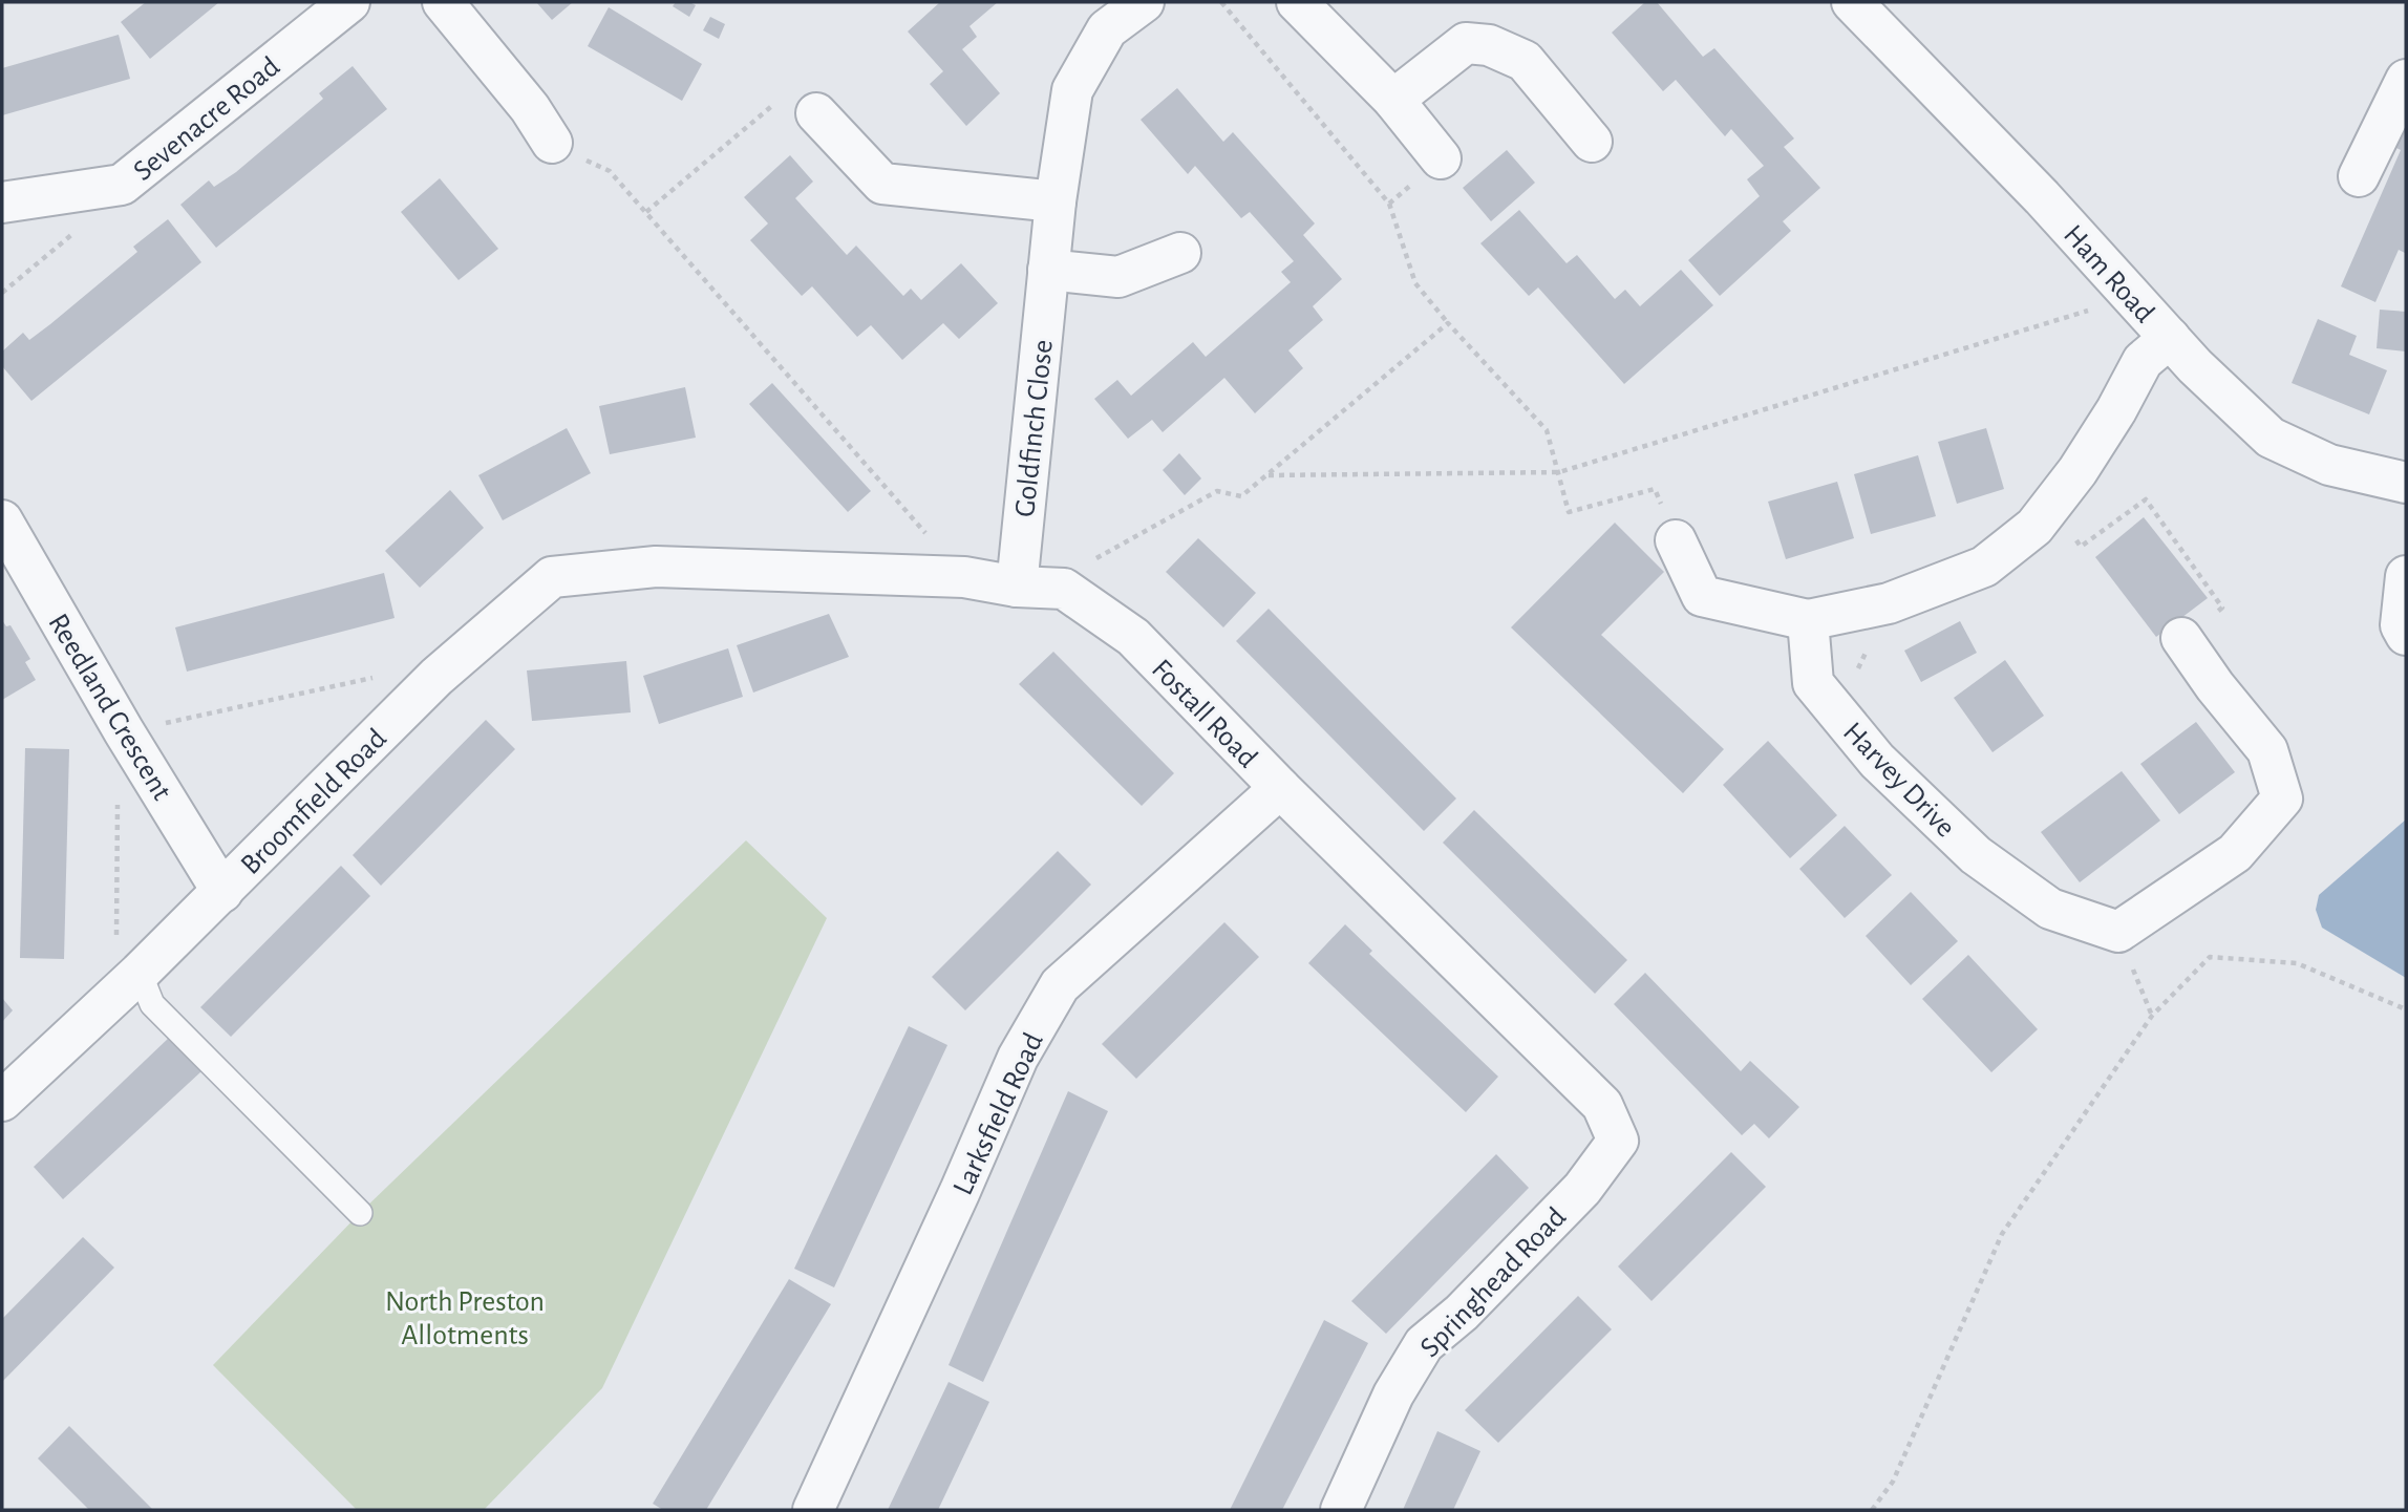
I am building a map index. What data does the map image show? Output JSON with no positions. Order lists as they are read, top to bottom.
{
  "streets": {
    "street": [
      "Sevenacre Road",
      "Ham Road",
      "Goldfinch Close",
      "Reedland Crescent",
      "Fostall Road",
      "Harvey Drive",
      "Broomfield Road",
      "Larksfield Road",
      "Springhead Road"
    ]
  },
  "crossings": [
    ["Reedland Crescent", "Broomfield Road"],
    ["Fostall Road", "Larksfield Road"],
    ["Fostall Road", "Springhead Road"]
  ],
  "parks": ["North Preston Allotments"]
}
